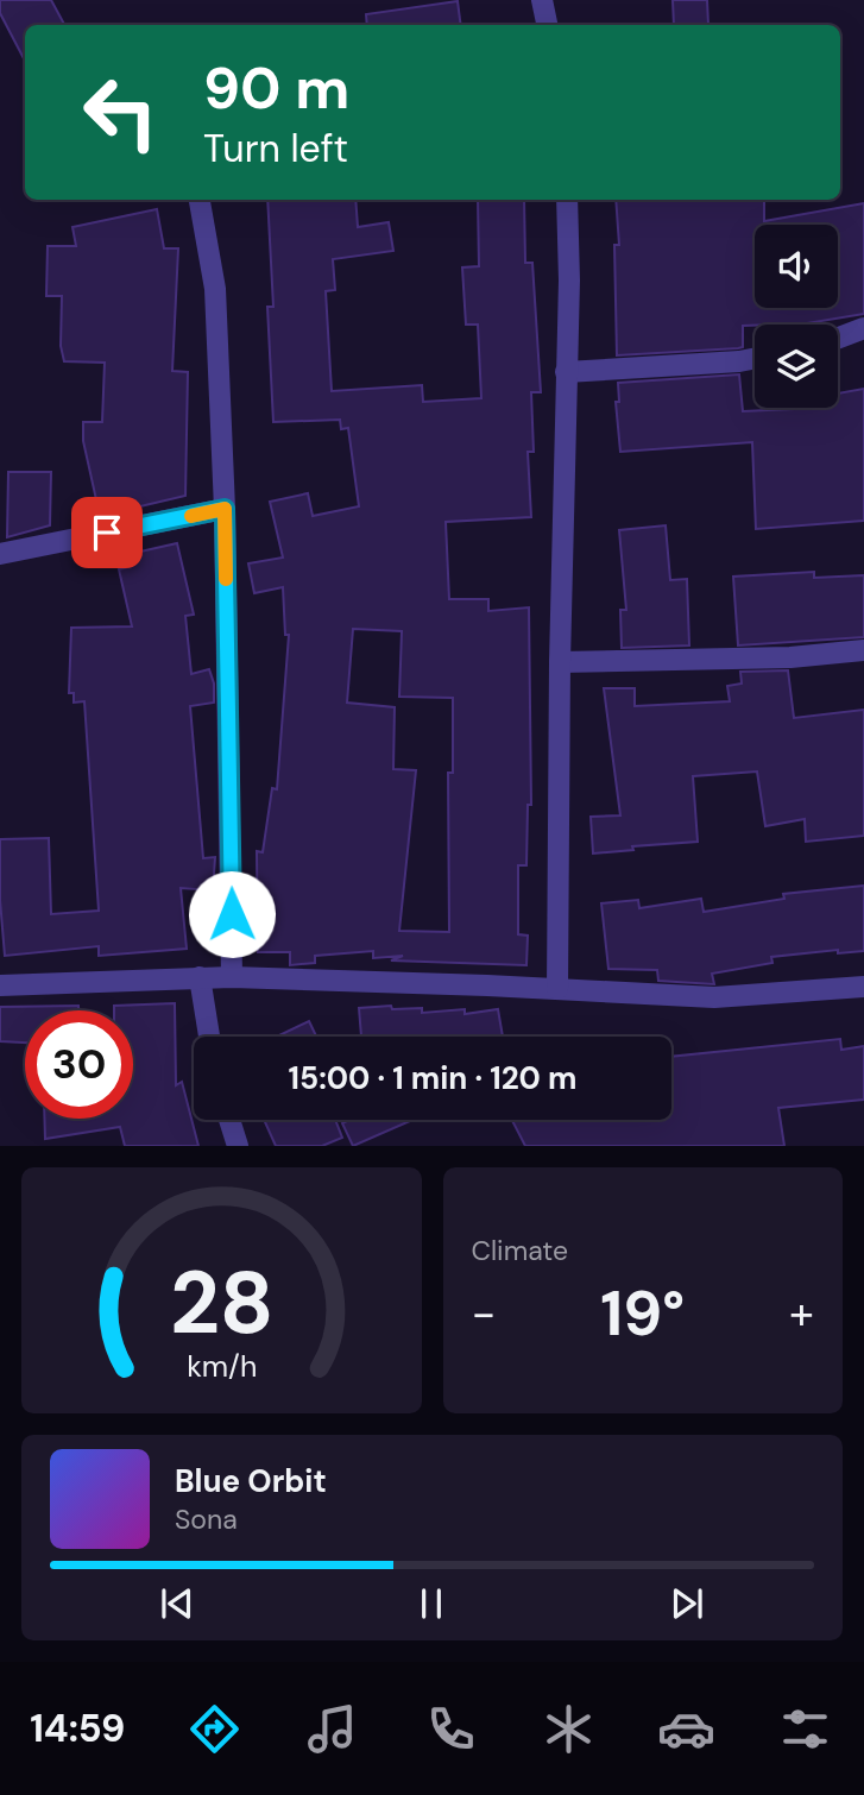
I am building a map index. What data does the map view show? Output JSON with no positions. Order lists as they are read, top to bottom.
{
  "page": {
    "turn": ["90 m", "Turn left"],
    "limit": "30",
    "trip": "15:00 · 1 min · 120 m",
    "tile": "Climate",
    "heat": ["−", "19°", "+"],
    "song": ["Blue Orbit", "Sona"],
    "tabs": "14:59",
    "gauge": ["28", "km/h"]
  }
}
